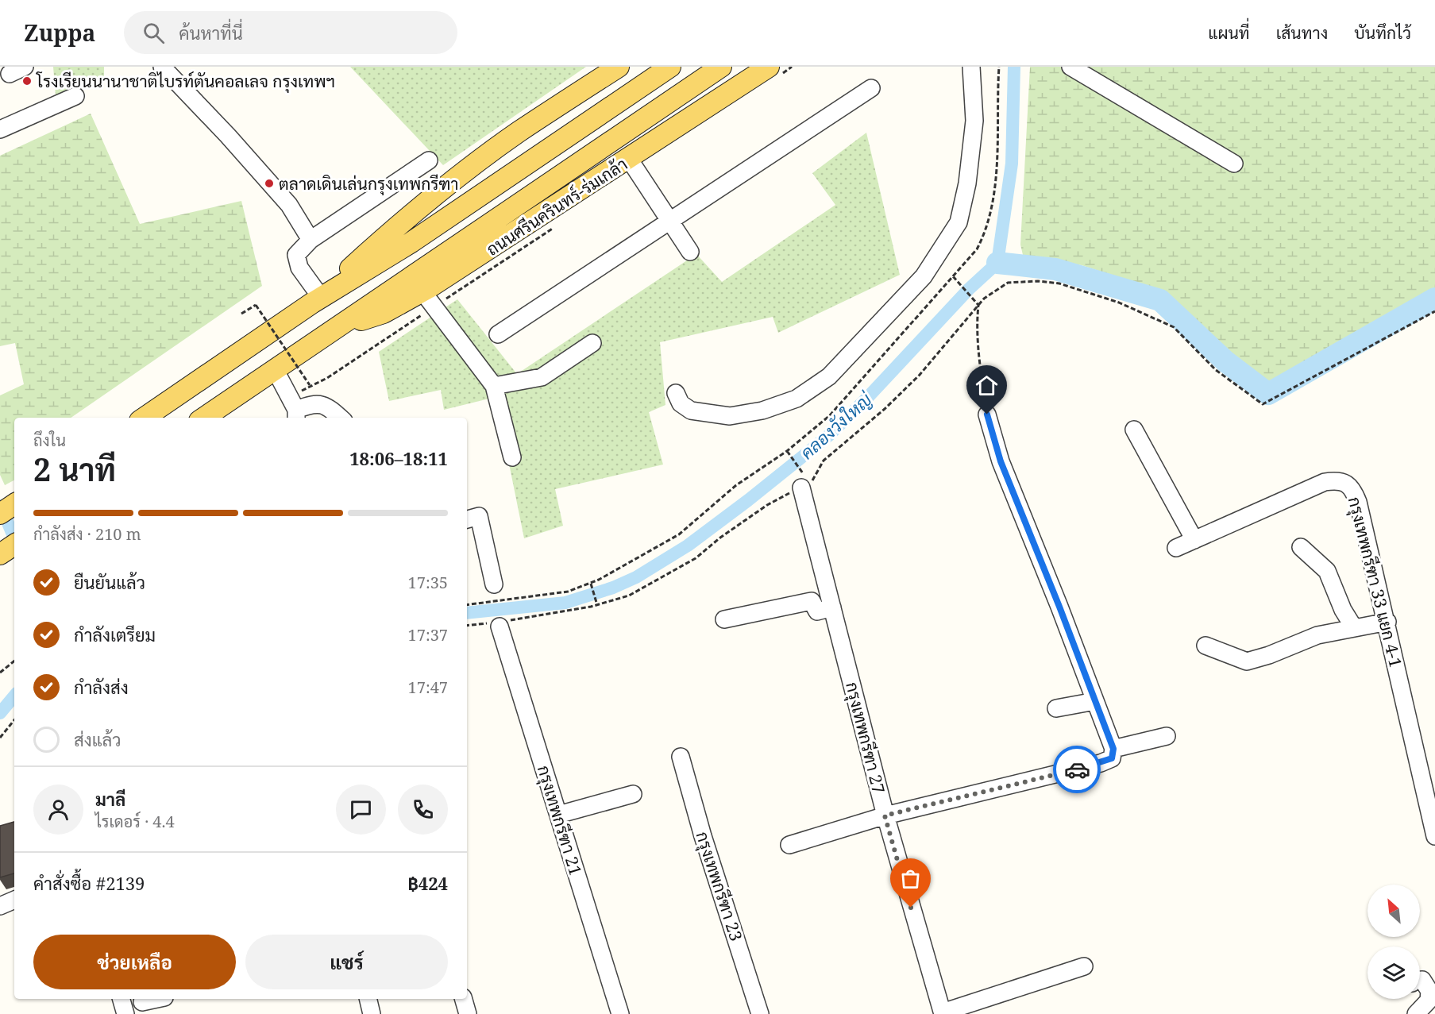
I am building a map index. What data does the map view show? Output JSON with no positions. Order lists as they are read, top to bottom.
{
  "streets": {
    "main road": ["ถนนศรีนครินทร์-ร่มเกล้า"],
    "street": [
      "กรุงเทพกรีฑา 33 แยก 4-1",
      "กรุงเทพกรีฑา 27",
      "กรุงเทพกรีฑา 21",
      "กรุงเทพกรีฑา 23"
    ]
  },
  "water": ["คลองวังใหญ่"],
  "places": ["โรงเรียนนานาชาติไบรท์ตันคอลเลจ กรุงเทพฯ", "ตลาดเดินเล่นกรุงเทพกรีฑา"],
  "north": "top left",
  "page": {
    "header": "Zuppa",
    "search": "ค้นหาที่นี่",
    "nav": ["แผนที่", "เส้นทาง", "บันทึกไว้"],
    "heading": ["2 นาที", "ถึงใน", "18:06–18:11"],
    "panel": [
      "มาลี",
      "ไรเดอร์ · 4.4",
      "คำสั่งซื้อ #2139",
      "฿424"
    ],
    "bar": "กำลังส่ง · 210 m",
    "list": [
      ["ยืนยันแล้ว", "17:35"],
      ["กำลังเตรียม", "17:37"],
      ["กำลังส่ง", "17:47"],
      "ส่งแล้ว"
    ],
    "buttons": ["ช่วยเหลือ", "แชร์"]
  }
}
